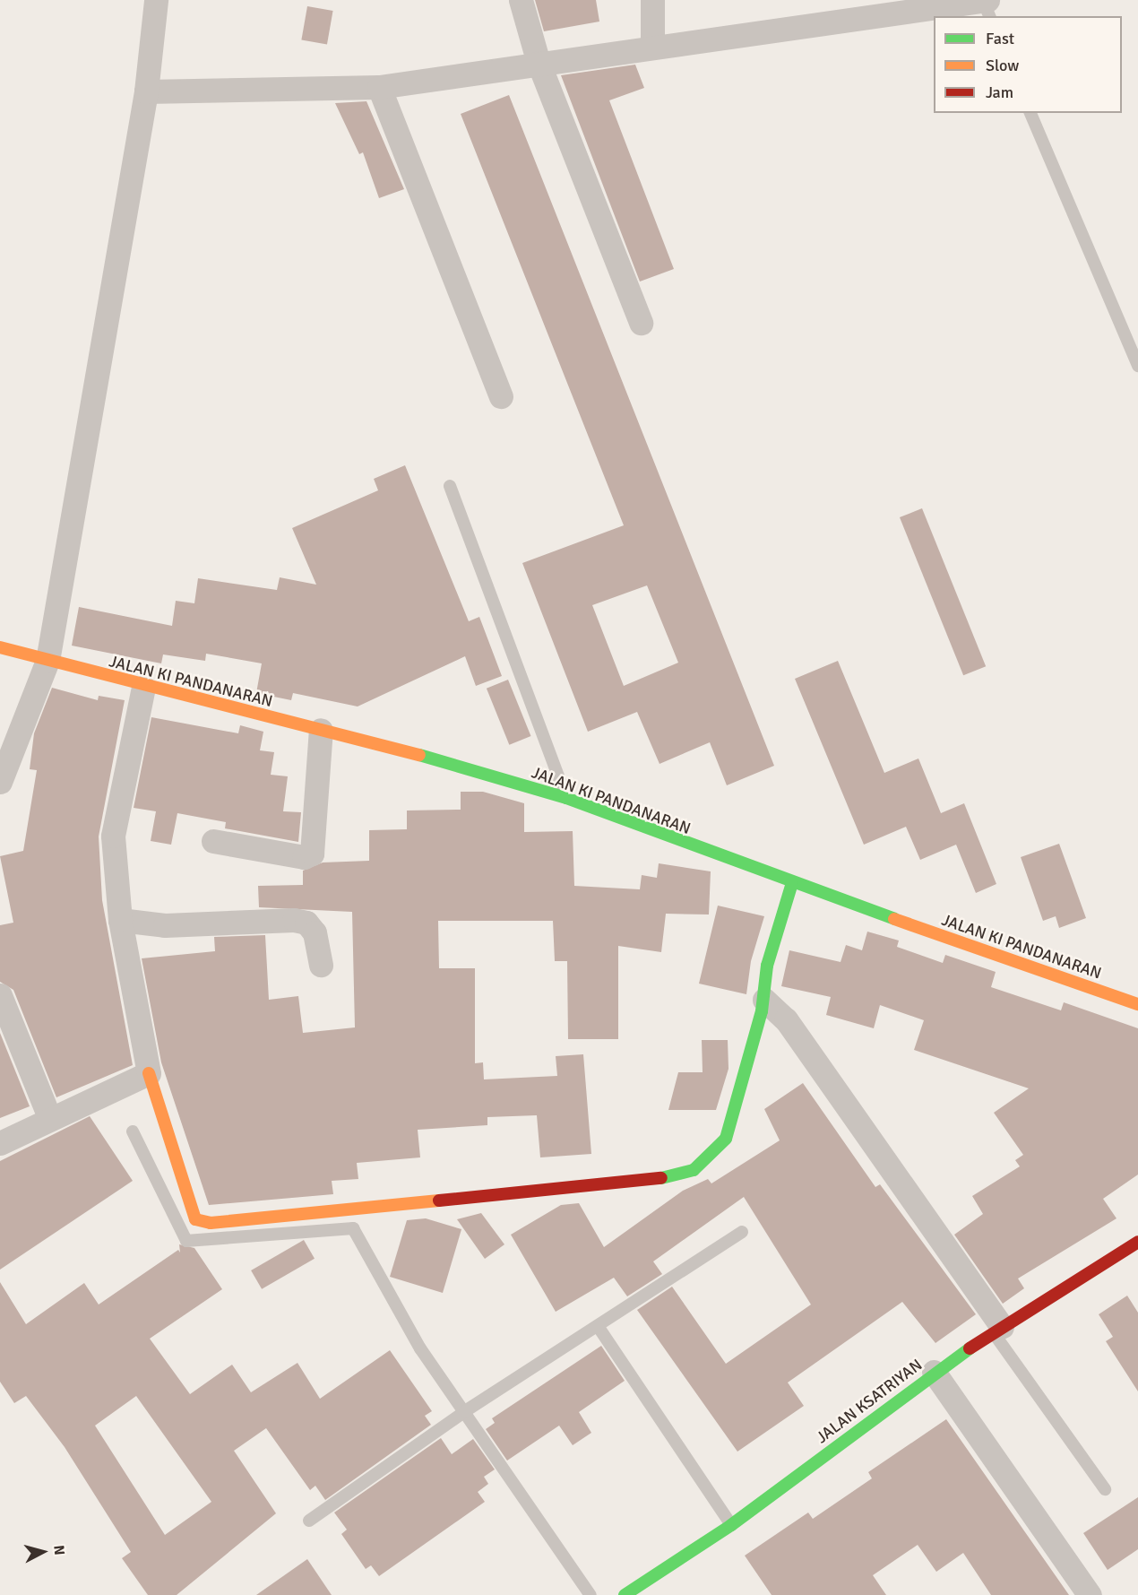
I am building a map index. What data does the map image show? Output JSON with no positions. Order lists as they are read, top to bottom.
{
  "streets": {
    "street": ["JALAN KI PANDANARAN", "JALAN KSATRIYAN"]
  },
  "legend": ["Fast", "Slow", "Jam"],
  "north": "right"
}
